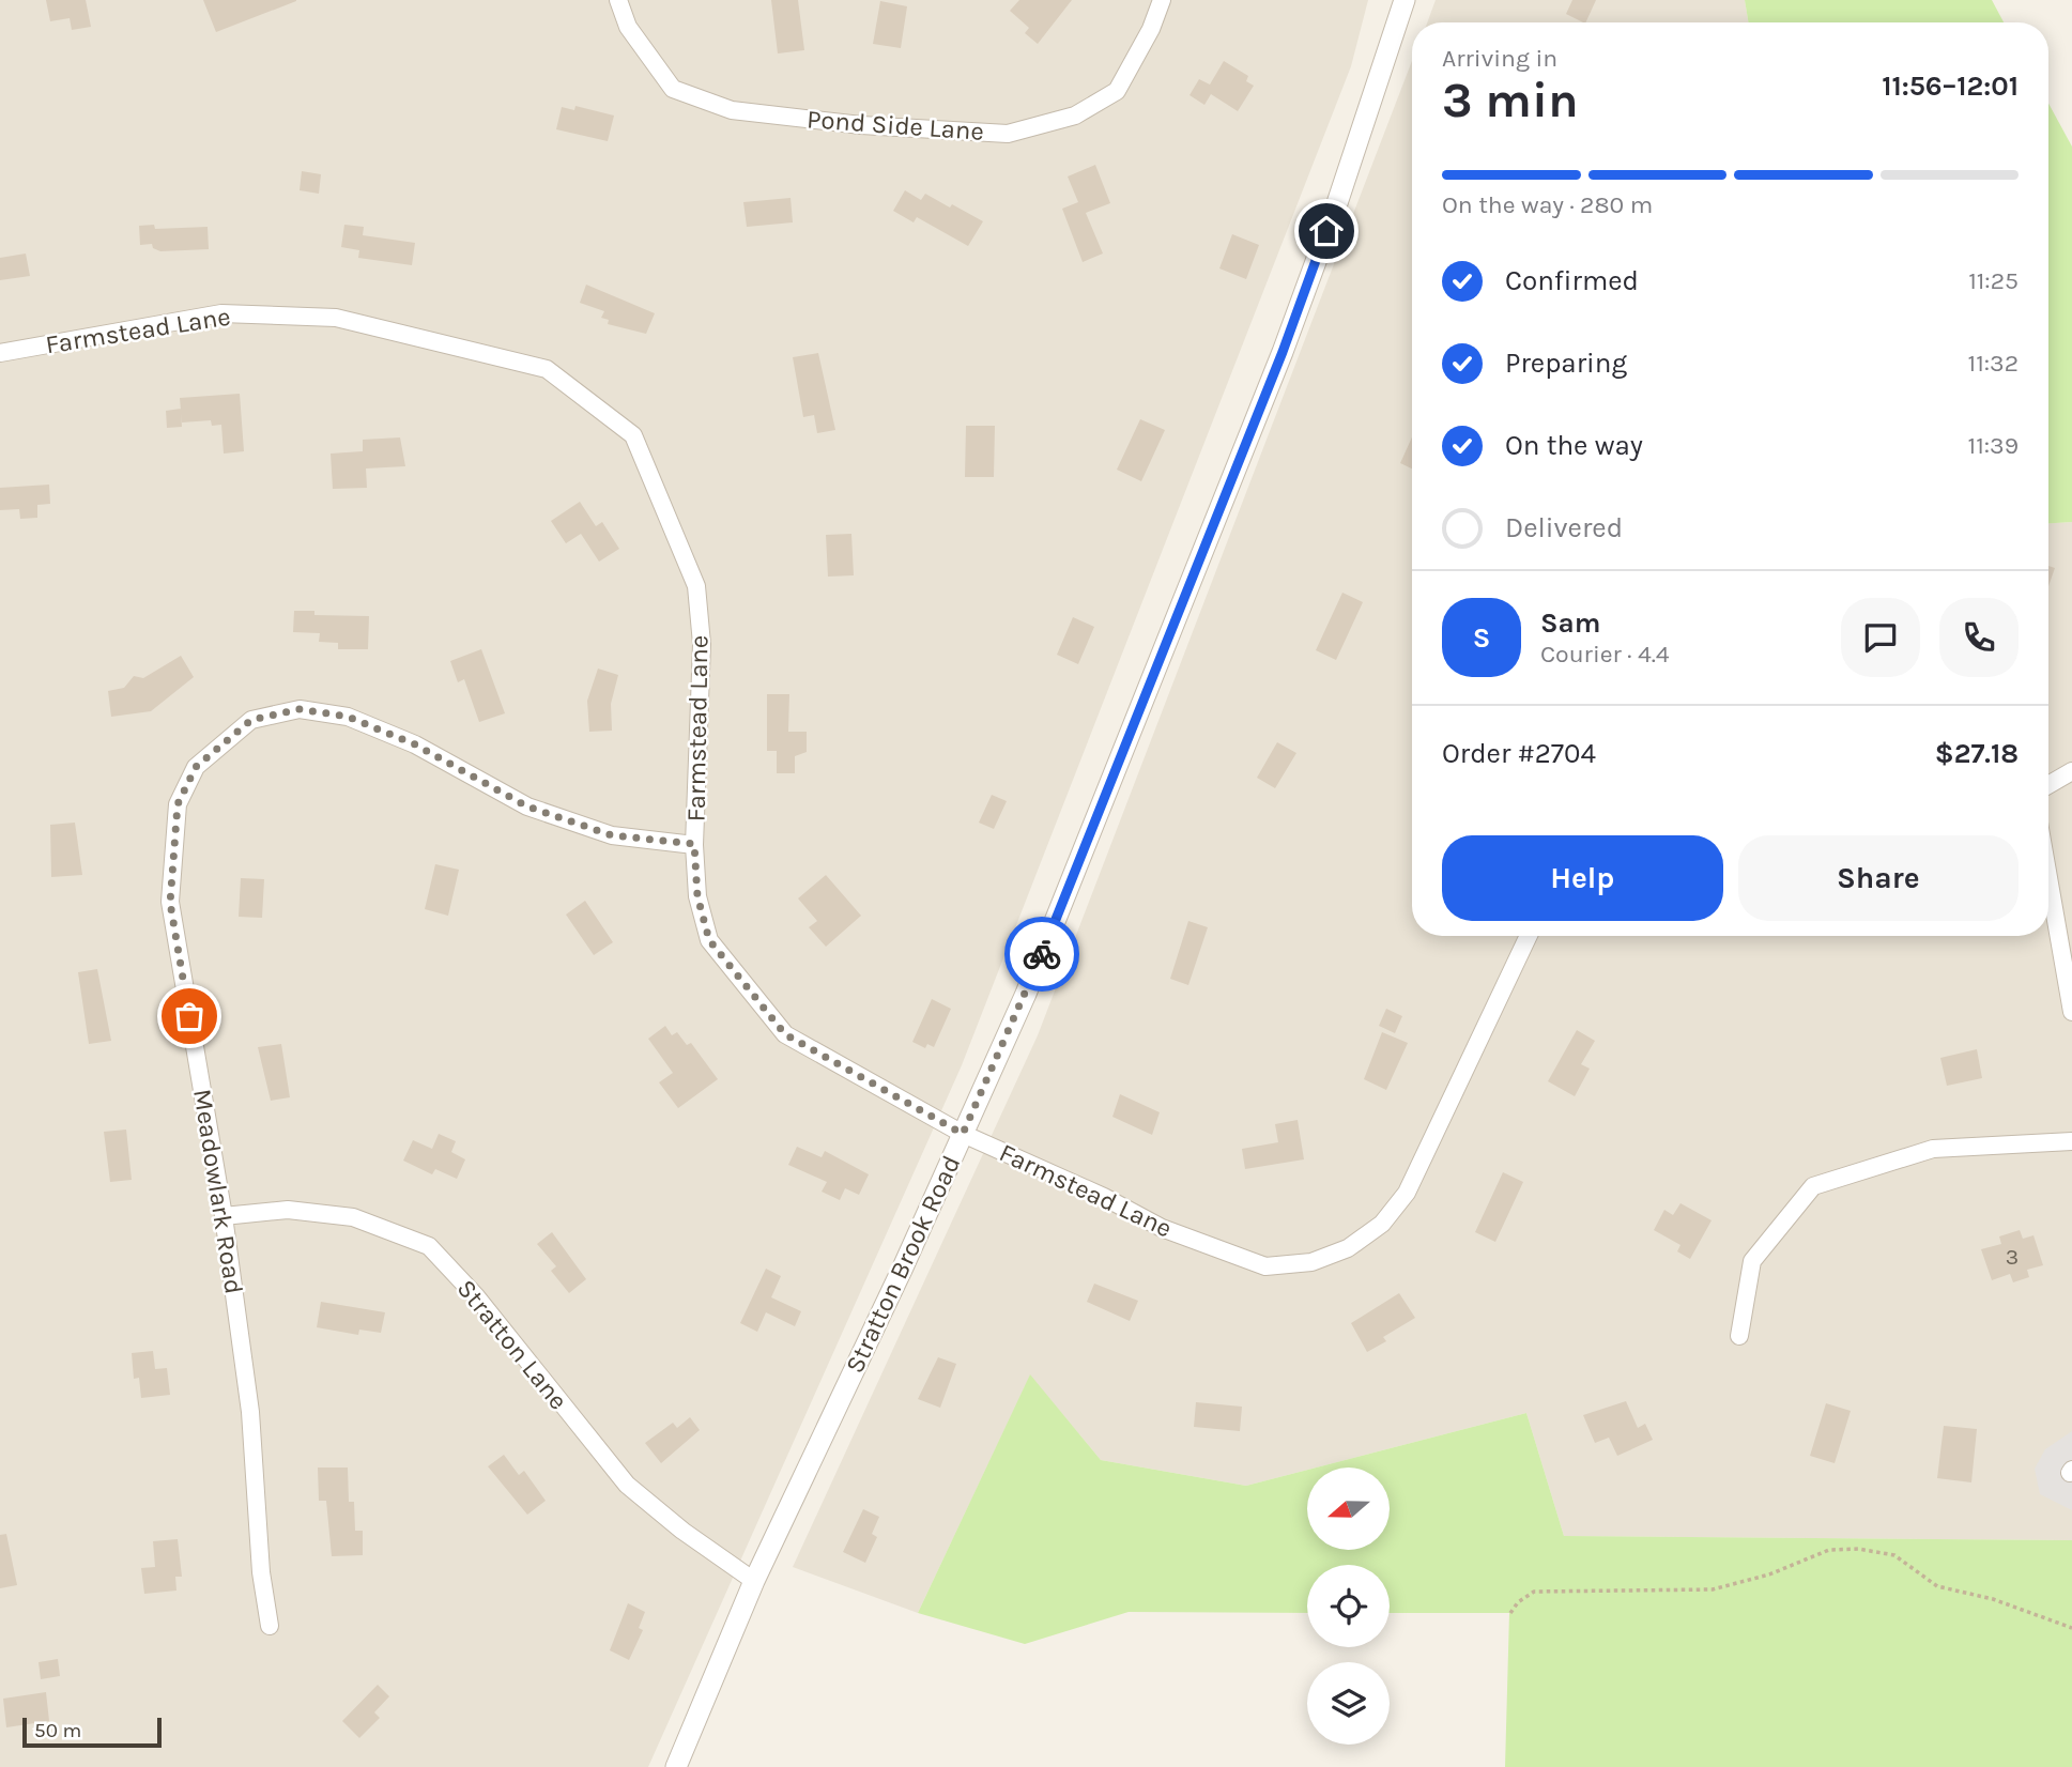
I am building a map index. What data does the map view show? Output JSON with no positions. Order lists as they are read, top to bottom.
{
  "streets": {
    "street": [
      "Pond Side Lane",
      "Farmstead Lane",
      "Meadowlark Road",
      "Stratton Brook Road",
      "Stratton Lane"
    ]
  },
  "crossings": [
    ["Farmstead Lane", "Meadowlark Road"],
    ["Farmstead Lane", "Stratton Brook Road"],
    ["Meadowlark Road", "Stratton Lane"],
    ["Stratton Brook Road", "Stratton Lane"]
  ],
  "house_numbers": ["3"],
  "scale_bar": "50 m",
  "north": "left",
  "page": {
    "heading": ["3 min", "Arriving in", "11:56–12:01"],
    "panel": [
      "Sam",
      "Courier · 4.4",
      "Order #2704",
      "$27.18"
    ],
    "bar": "On the way · 280 m",
    "list": [
      ["Confirmed", "11:25"],
      ["Preparing", "11:32"],
      ["On the way", "11:39"],
      "Delivered"
    ],
    "round": "S",
    "buttons": ["Help", "Share"],
    "scale": "50 m"
  }
}
